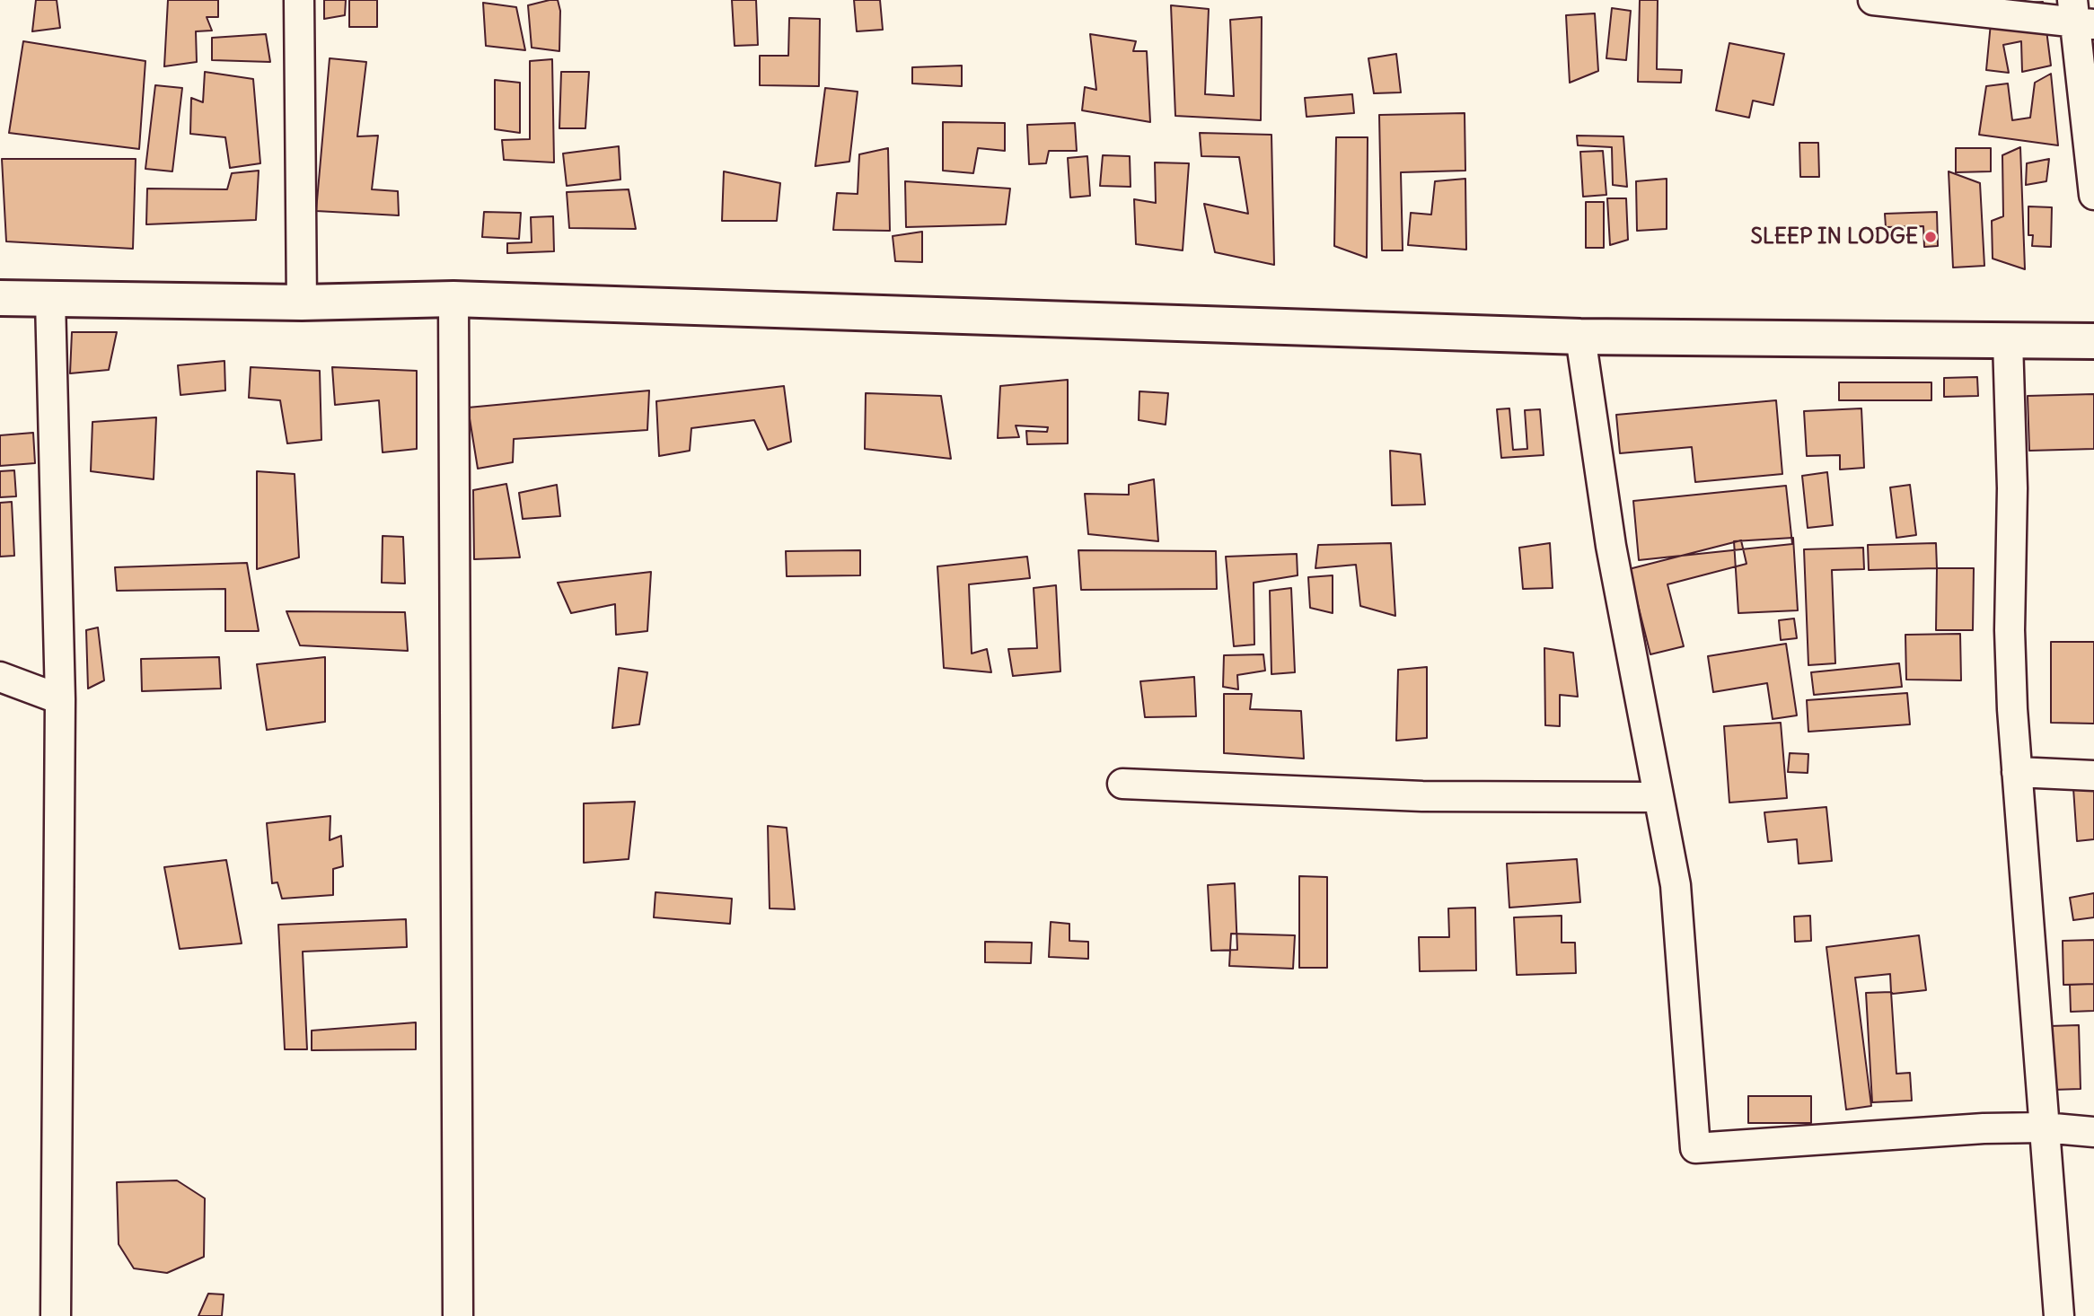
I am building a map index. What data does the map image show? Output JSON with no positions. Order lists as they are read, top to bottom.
{
  "places": ["SLEEP IN LODGE"]
}
